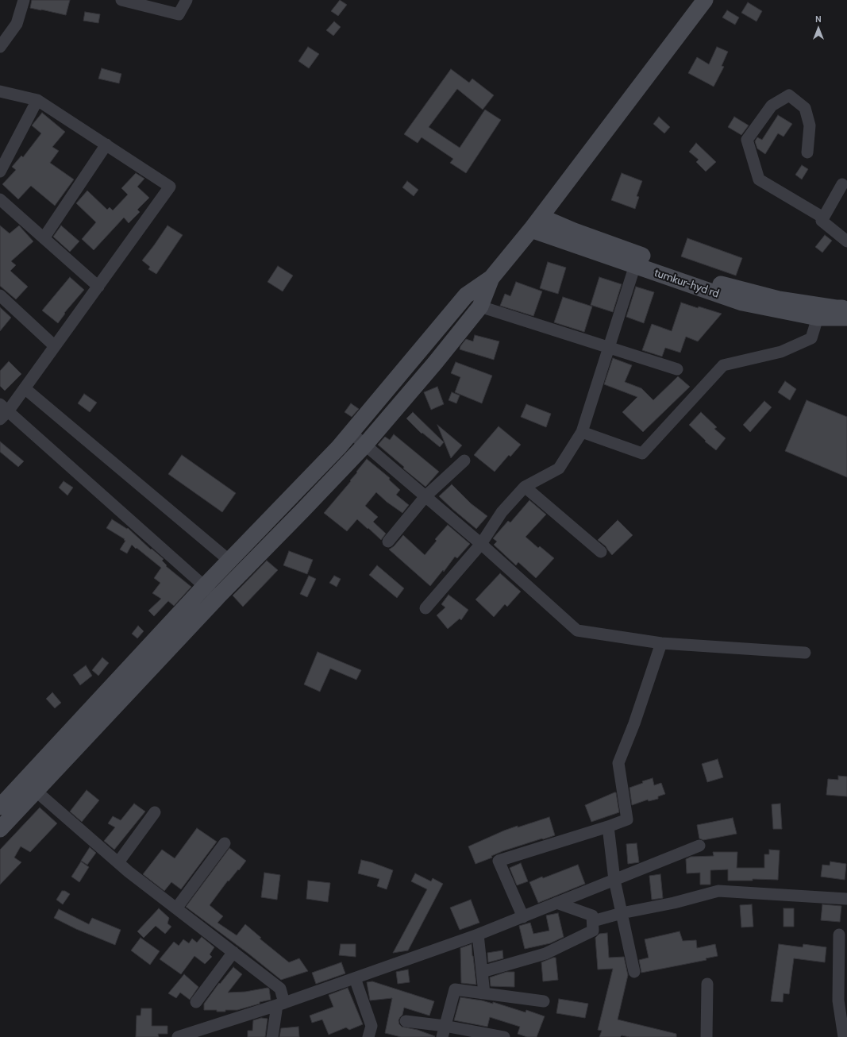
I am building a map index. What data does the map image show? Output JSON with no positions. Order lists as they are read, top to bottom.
{
  "streets": {
    "main road": ["tumkur-hyd rd"]
  },
  "north": "top"
}
